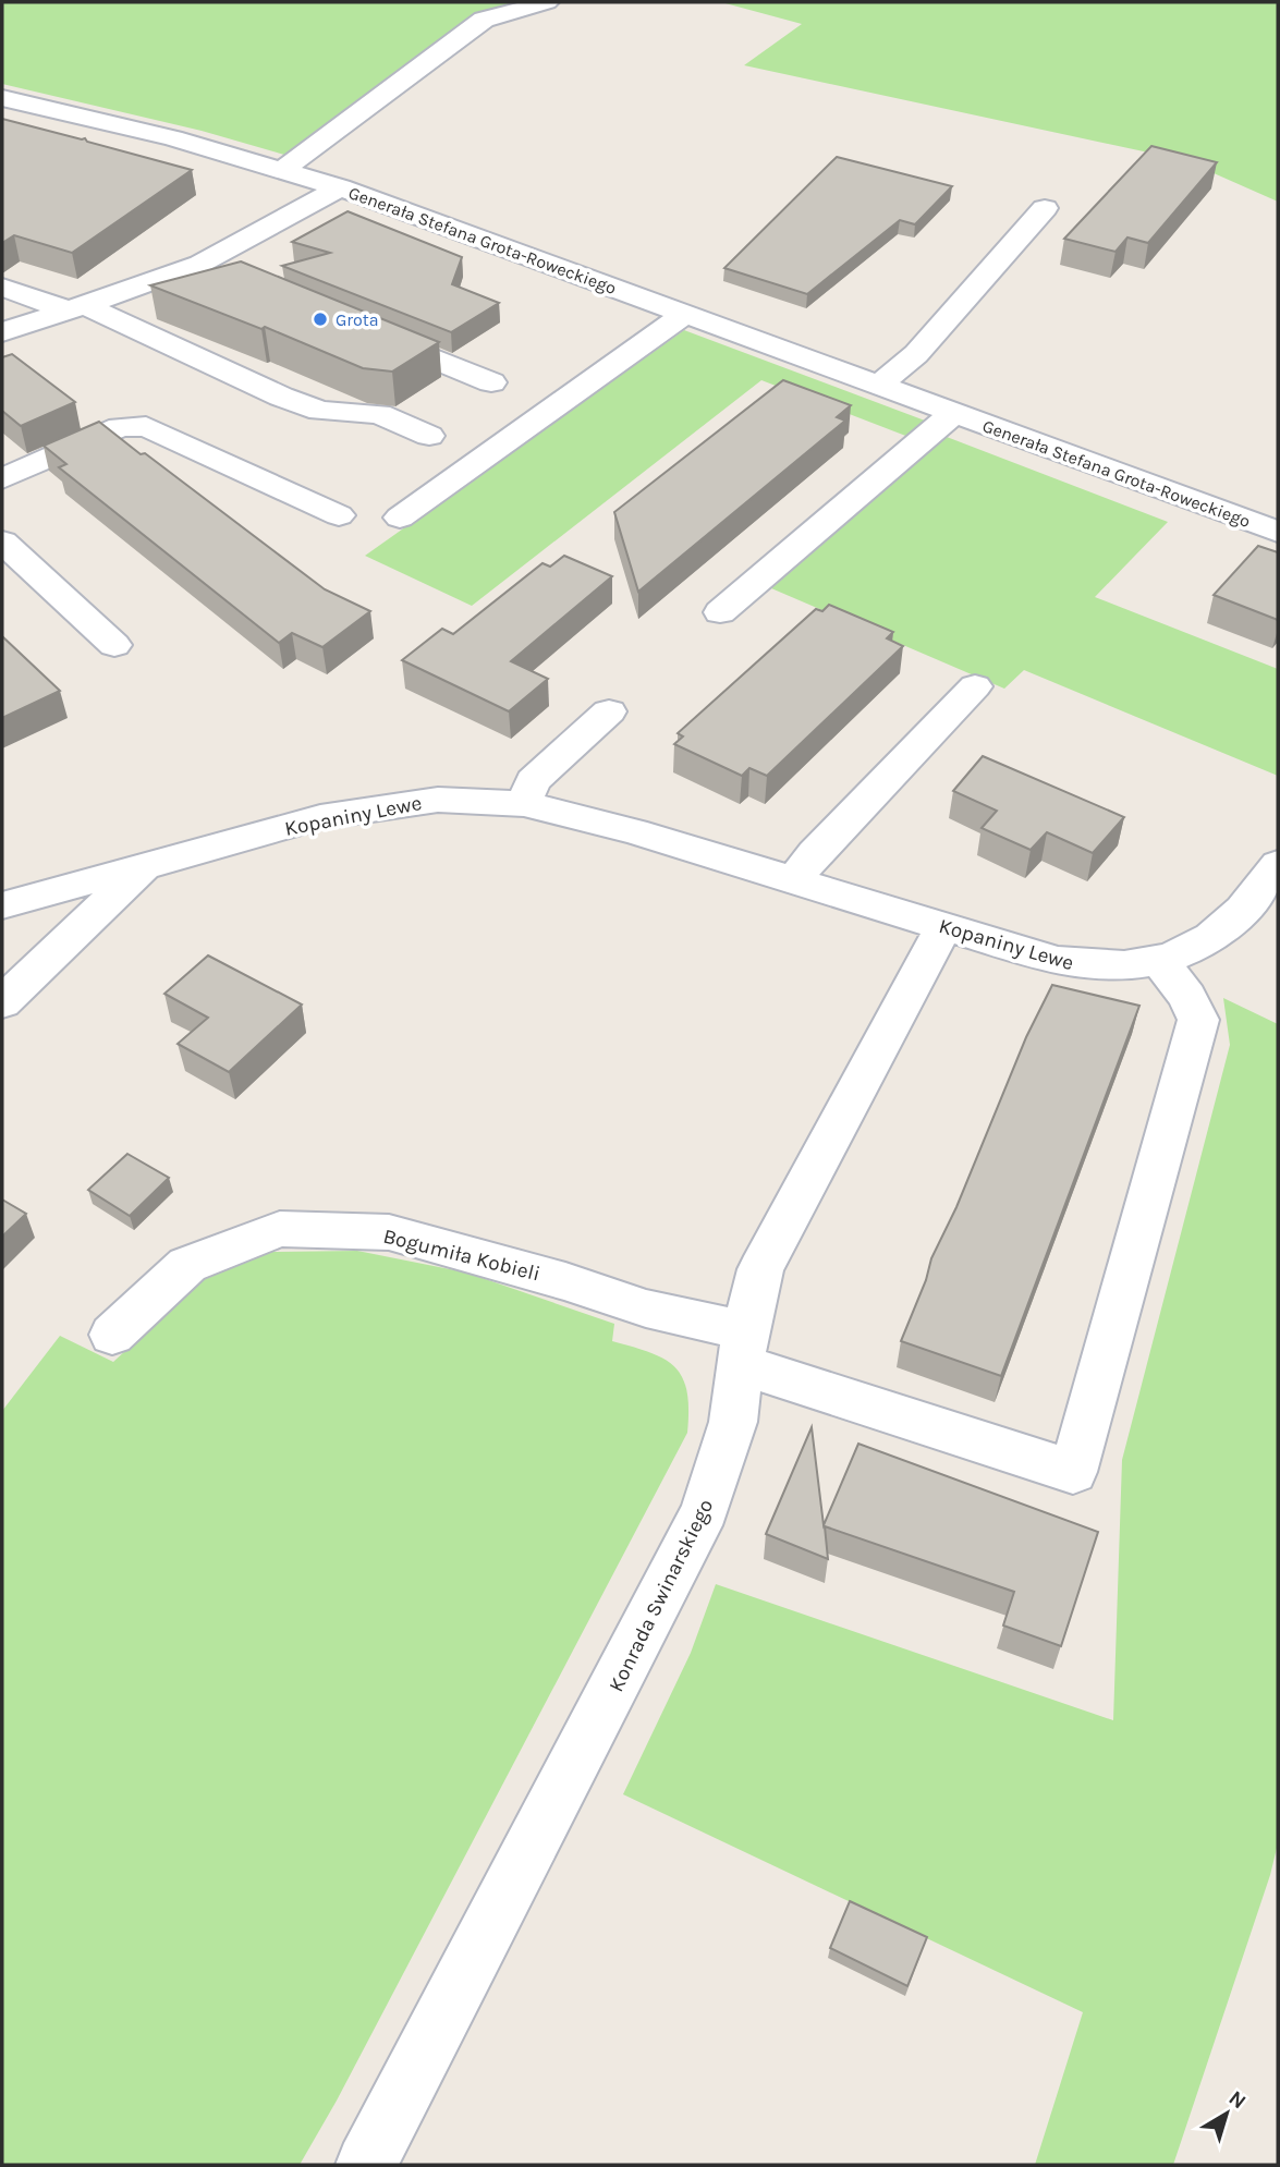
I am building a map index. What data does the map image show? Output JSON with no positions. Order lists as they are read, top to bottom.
{
  "streets": {
    "street": [
      "Generała Stefana Grota-Roweckiego",
      "Kopaniny Lewe",
      "Bogumiła Kobieli",
      "Konrada Swinarskiego"
    ]
  },
  "crossings": [
    ["Kopaniny Lewe", "Bogumiła Kobieli"],
    ["Kopaniny Lewe", "Konrada Swinarskiego"],
    ["Bogumiła Kobieli", "Konrada Swinarskiego"]
  ],
  "places": ["Grota"],
  "north": "top right"
}
